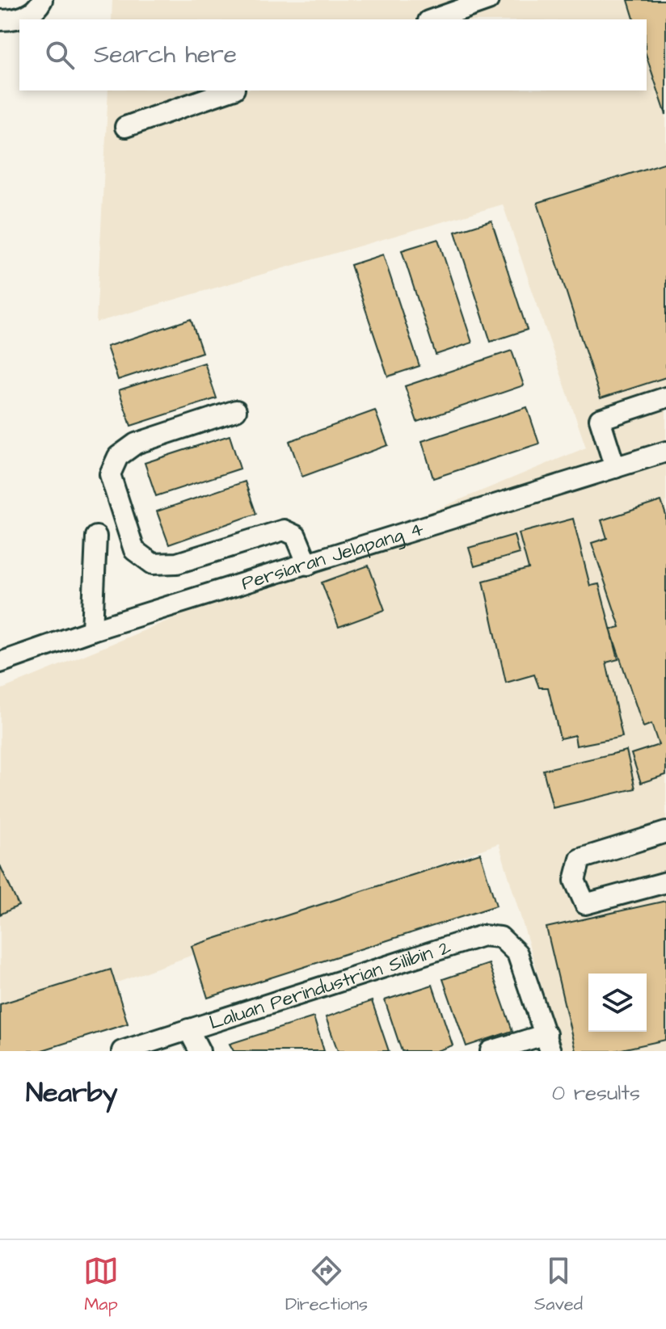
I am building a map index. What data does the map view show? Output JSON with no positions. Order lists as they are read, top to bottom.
{
  "streets": {
    "street": ["Persiaran Jelapang 4", "Laluan Perindustrian Silibin 2"]
  },
  "page": {
    "search": "Search here",
    "heading": ["Nearby", "0 results"],
    "nav": ["Map", "Directions", "Saved"]
  }
}
